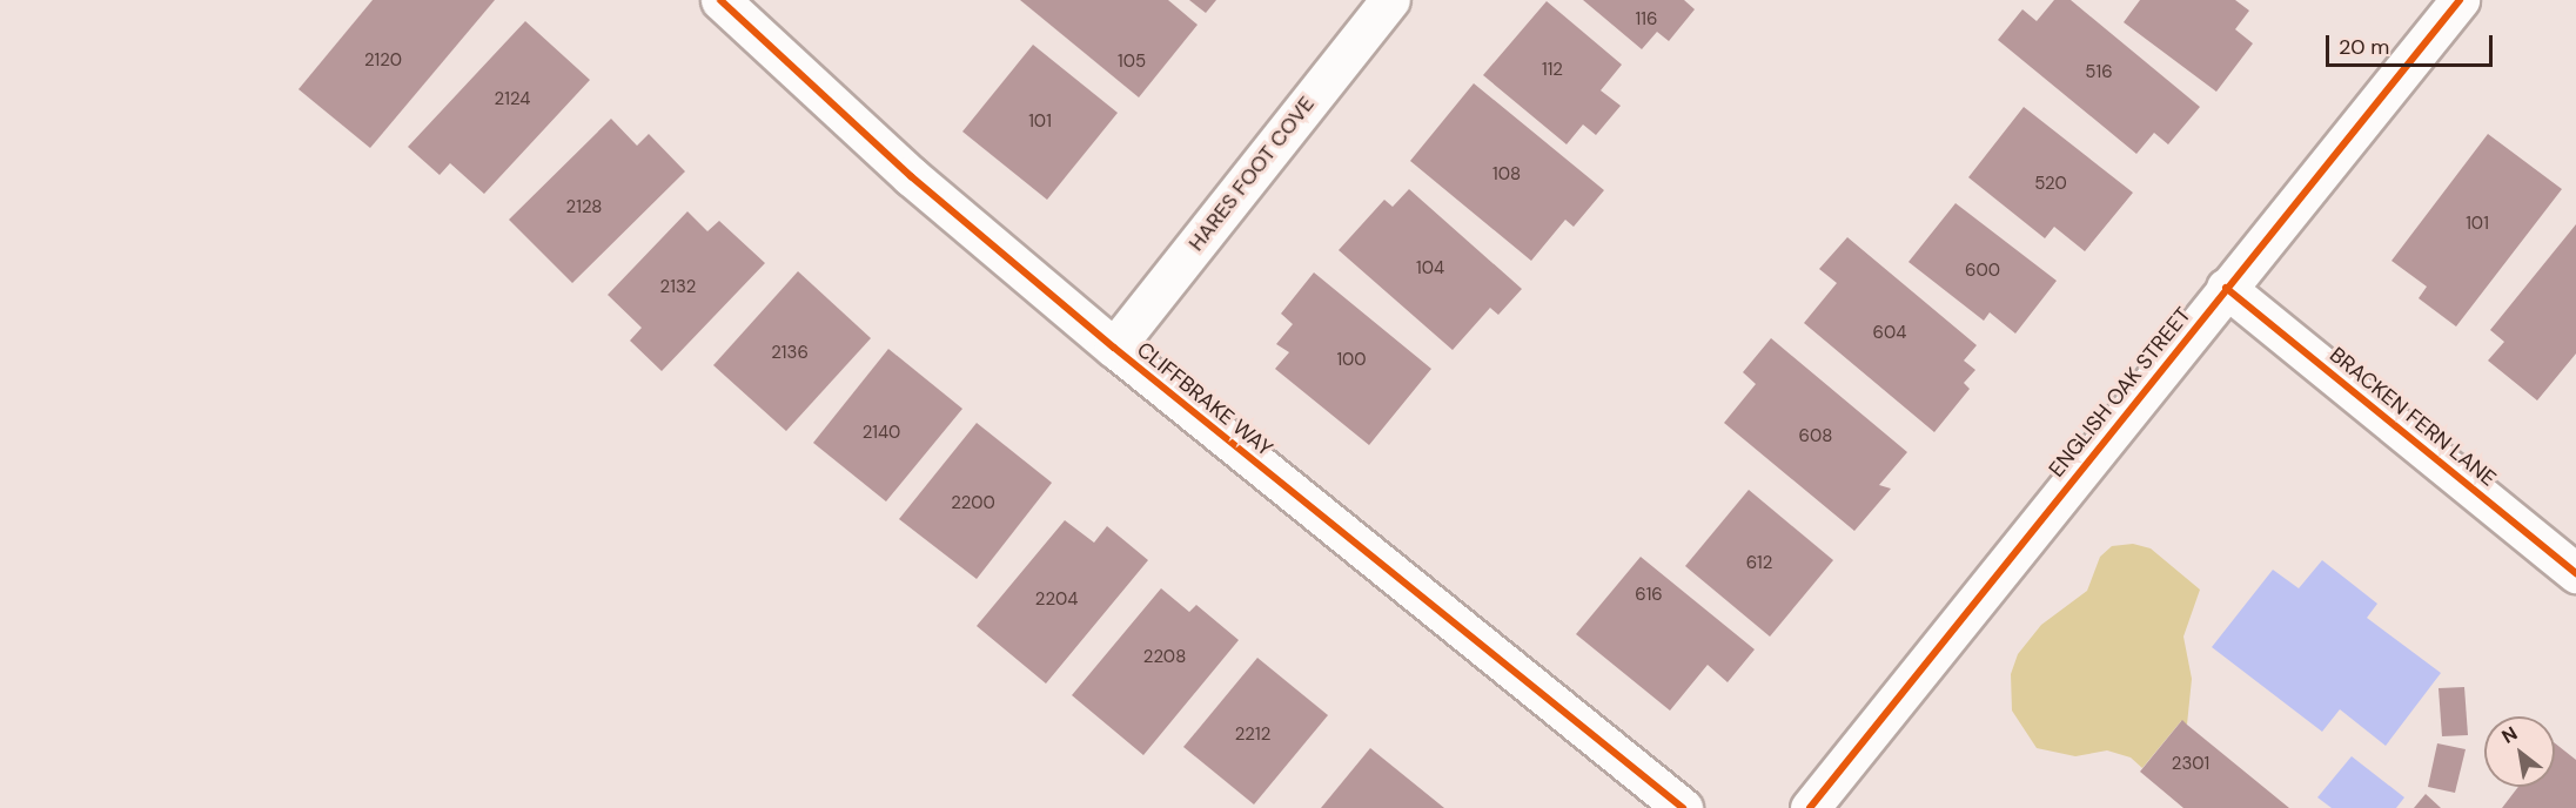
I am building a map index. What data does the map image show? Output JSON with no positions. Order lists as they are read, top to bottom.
{
  "streets": {
    "street": [
      "HARES FOOT COVE",
      "ENGLISH OAK STREET",
      "CLIFFBRAKE WAY",
      "BRACKEN FERN LANE"
    ]
  },
  "crossings": [
    ["HARES FOOT COVE", "CLIFFBRAKE WAY"],
    ["ENGLISH OAK STREET", "BRACKEN FERN LANE"]
  ],
  "house_numbers": [
    "116",
    "2120",
    "105",
    "112",
    "516",
    "2124",
    "101",
    "108",
    "520",
    "2128",
    "101",
    "104",
    "600",
    "2132",
    "604",
    "2136",
    "100",
    "2140",
    "608",
    "2200",
    "612",
    "616",
    "2204",
    "2208",
    "2212",
    "2301"
  ],
  "scale_bar": "20 m",
  "north": "top left"
}
